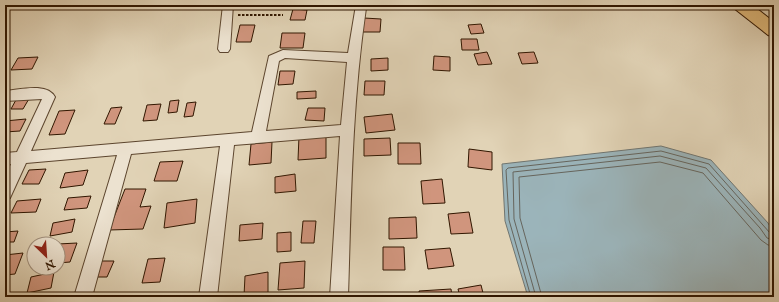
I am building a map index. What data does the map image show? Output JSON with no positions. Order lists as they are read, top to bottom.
{
  "north": "bottom right"
}
